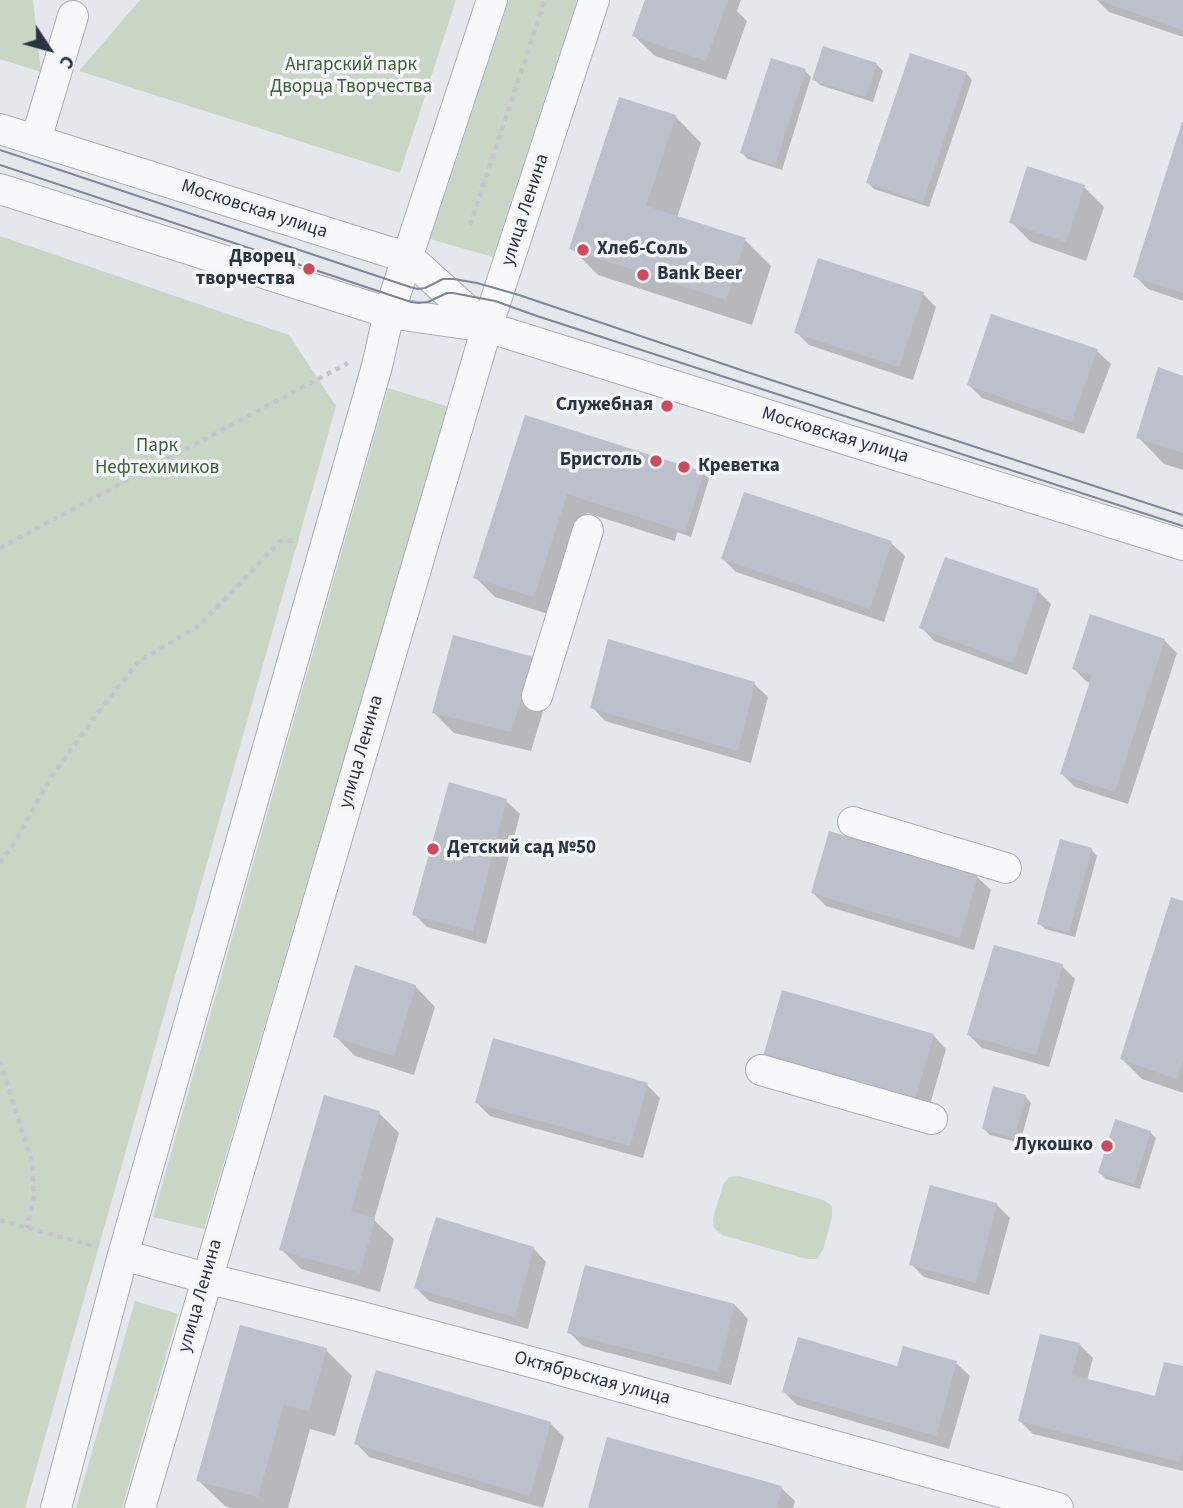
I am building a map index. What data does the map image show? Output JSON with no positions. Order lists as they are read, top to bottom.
{
  "streets": {
    "street": ["Московская улица", "улица Ленина", "Октябрьская улица"]
  },
  "crossings": [
    ["Московская улица", "улица Ленина"],
    ["улица Ленина", "Октябрьская улица"]
  ],
  "parks": ["Ангарский парк Дворца Творчества", "Парк Нефтехимиков"],
  "places": [
    "Хлеб-Соль",
    "Дворец творчества",
    "Bank Beer",
    "Служебная",
    "Бристоль",
    "Креветка",
    "Детский сад №50",
    "Лукошко"
  ],
  "north": "bottom right"
}
